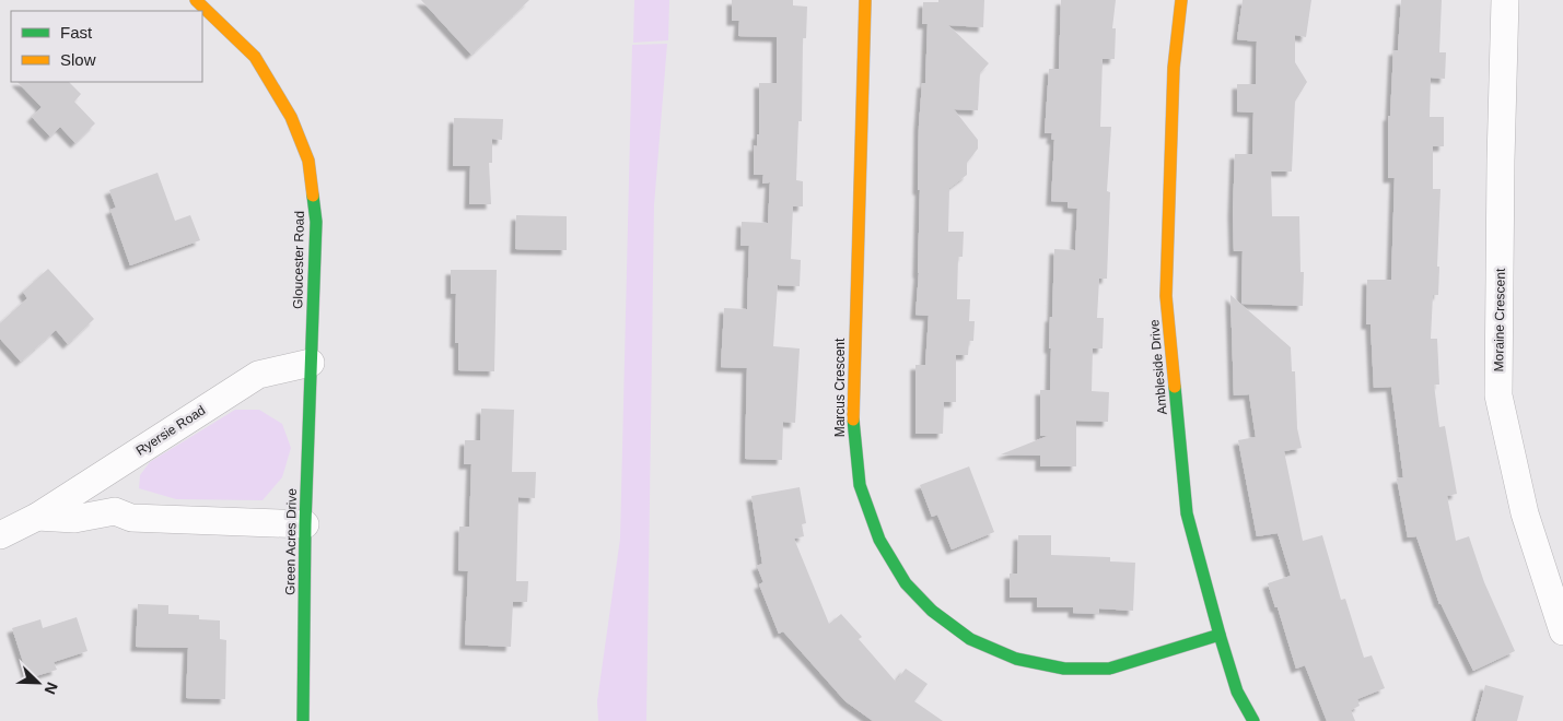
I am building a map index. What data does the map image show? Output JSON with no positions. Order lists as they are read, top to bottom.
{
  "streets": {
    "street": [
      "Gloucester Road",
      "Moraine Crescent",
      "Ambleside Drive",
      "Marcus Crescent",
      "Ryersie Road",
      "Green Acres Drive"
    ]
  },
  "crossings": [
    ["Gloucester Road", "Ryersie Road"],
    ["Gloucester Road", "Green Acres Drive"],
    ["Ambleside Drive", "Marcus Crescent"],
    ["Ryersie Road", "Green Acres Drive"]
  ],
  "legend": ["Fast", "Slow"],
  "north": "bottom right"
}
